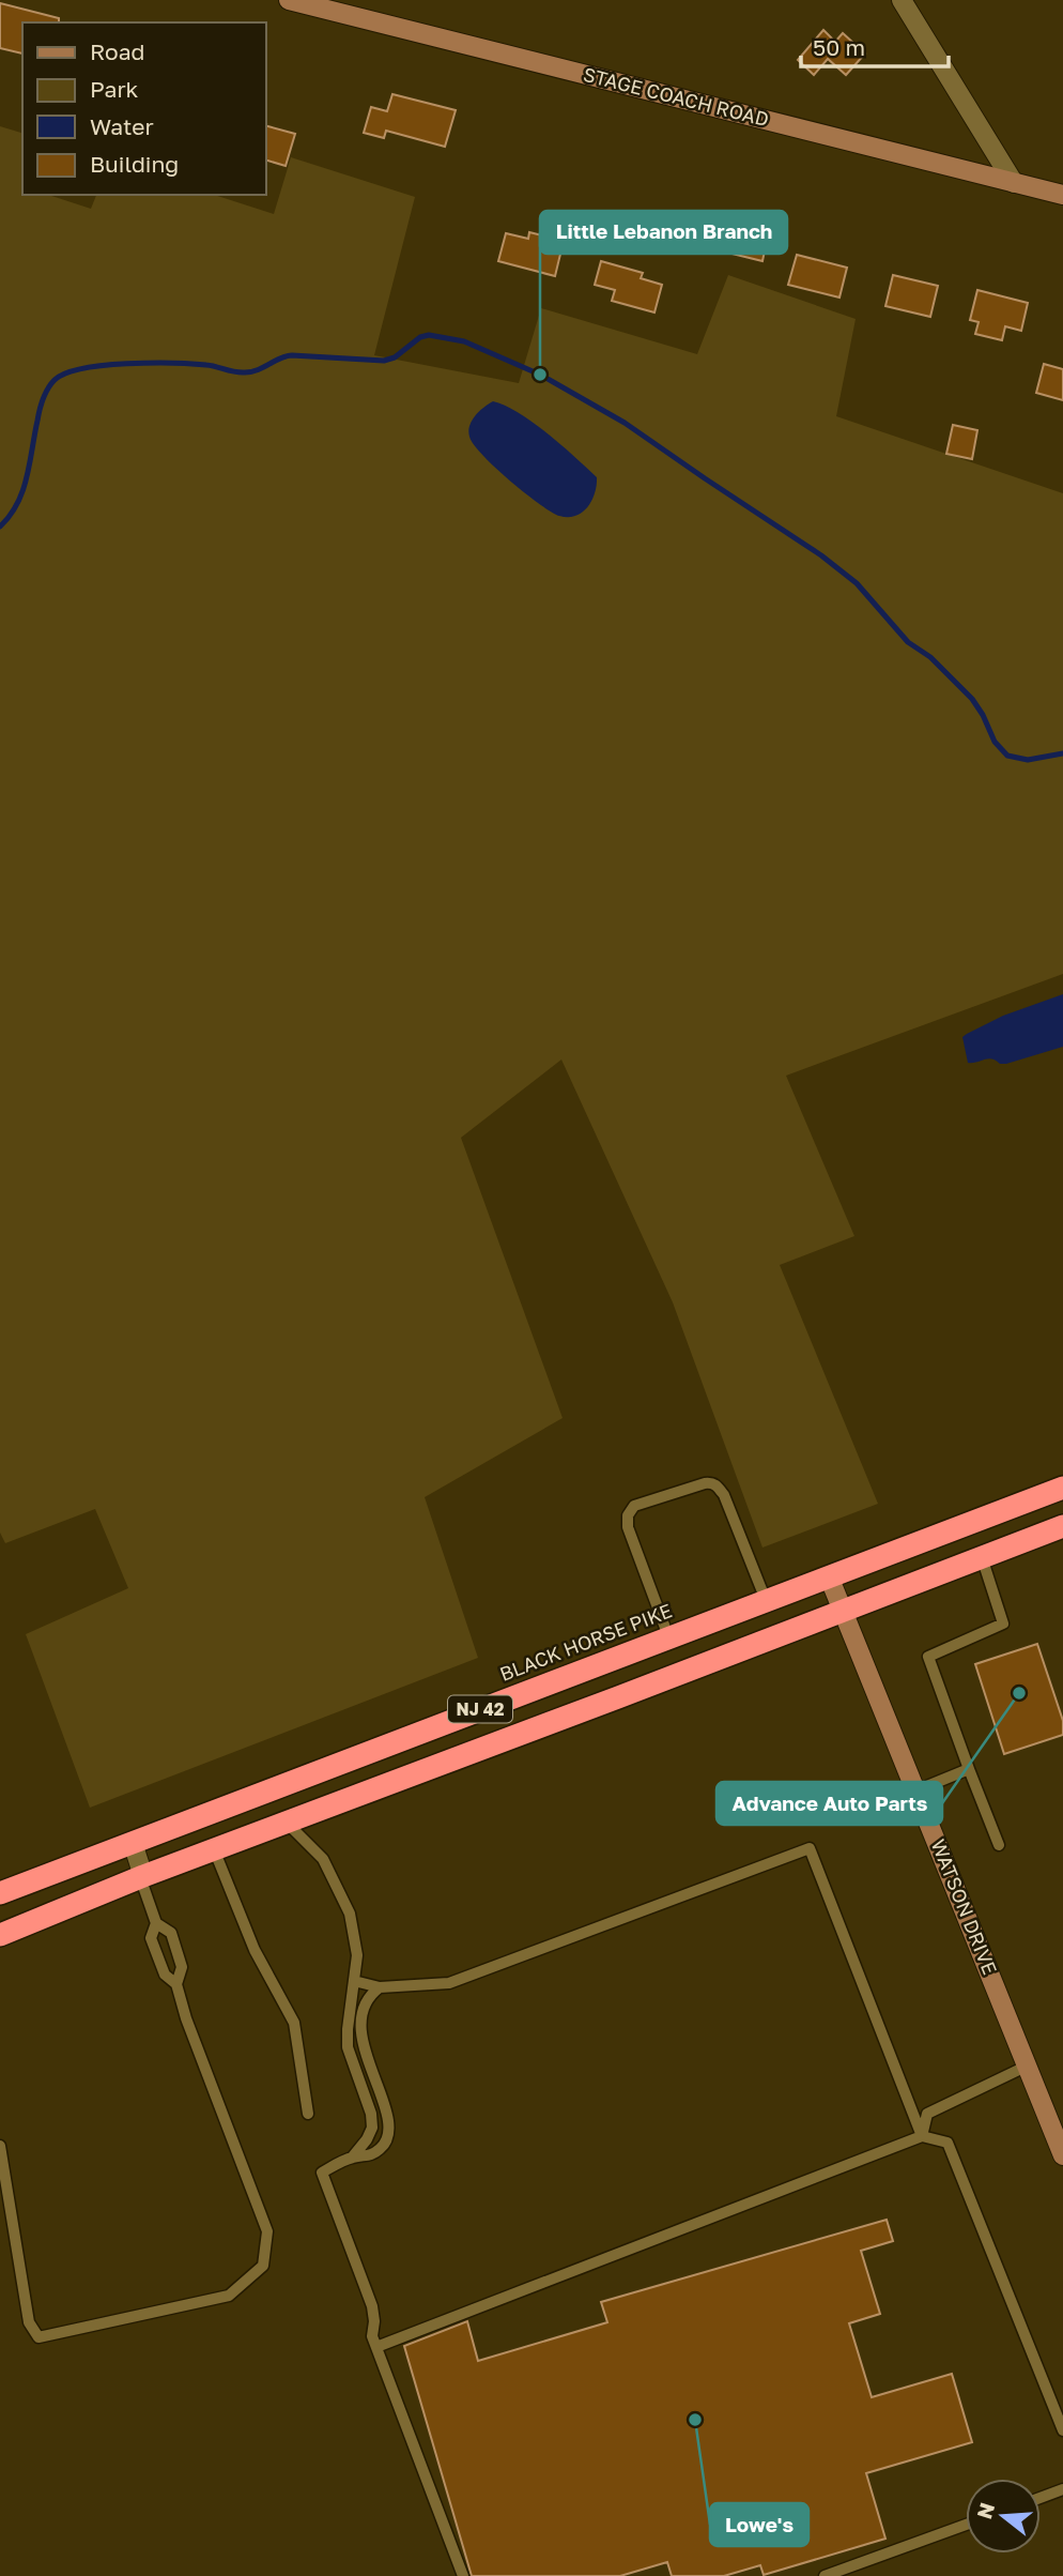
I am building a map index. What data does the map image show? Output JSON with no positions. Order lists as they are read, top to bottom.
{
  "streets": {
    "highway": ["BLACK HORSE PIKE", "NJ 42"],
    "street": ["STAGE COACH ROAD", "WATSON DRIVE"]
  },
  "crossings": [
    ["BLACK HORSE PIKE", "WATSON DRIVE"],
    ["NJ 42", "WATSON DRIVE"]
  ],
  "places": ["Little Lebanon Branch", "Advance Auto Parts", "Lowe's"],
  "legend": [
    "Road",
    "Park",
    "Water",
    "Building"
  ],
  "scale_bar": "50 m",
  "north": "left"
}
